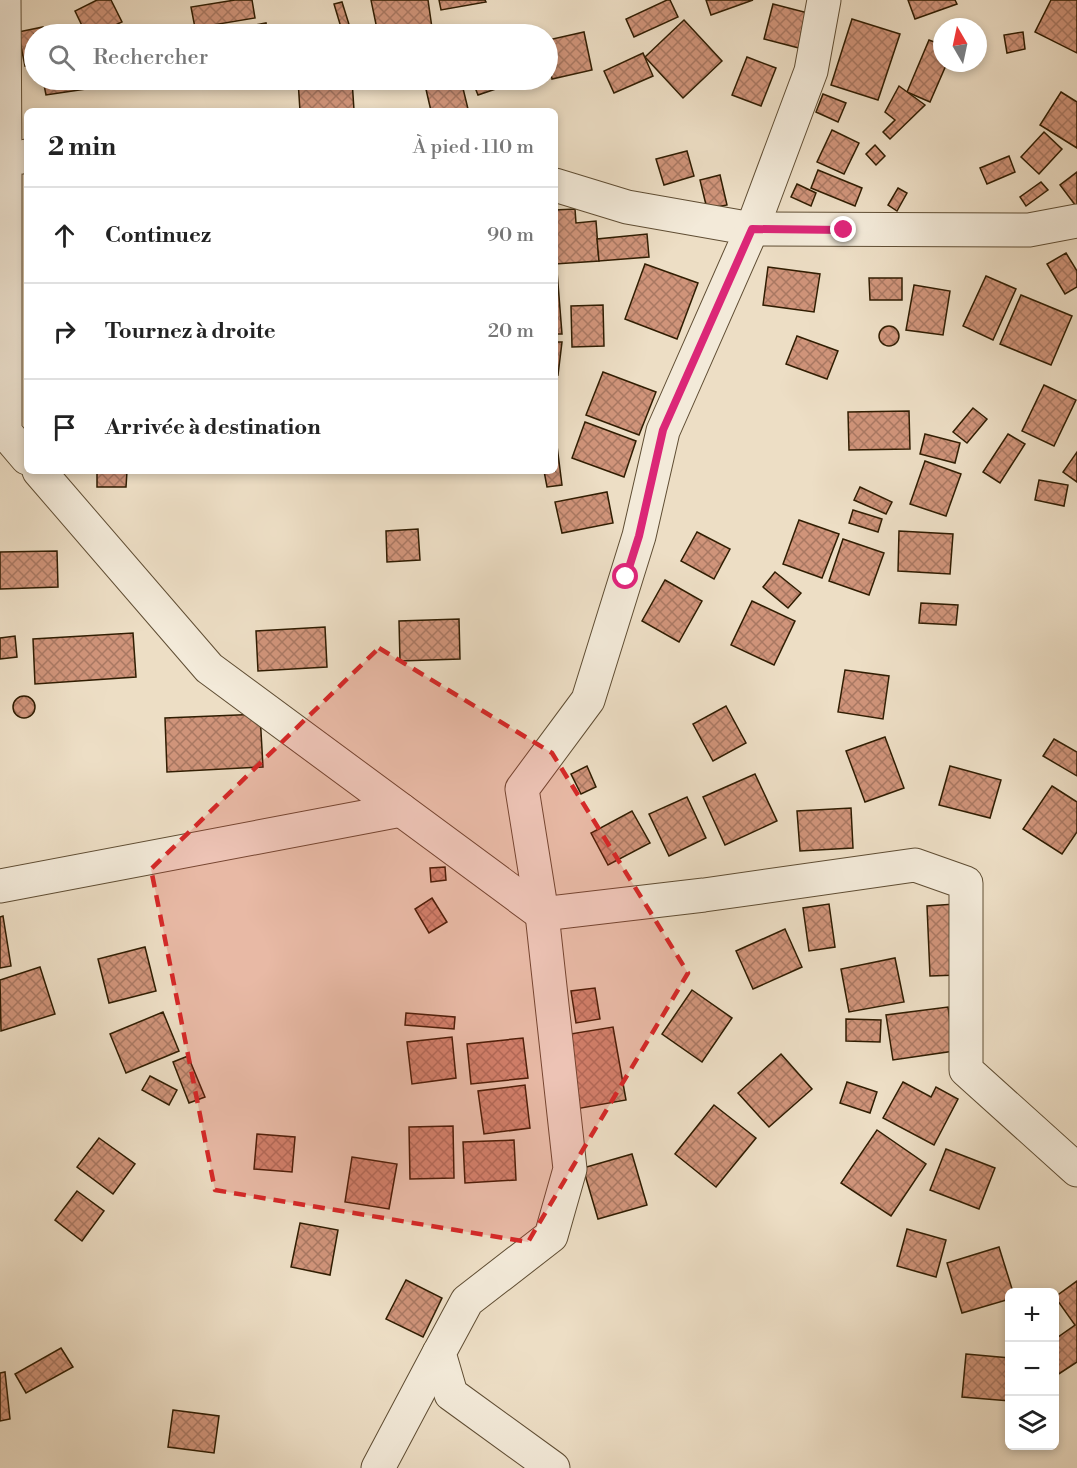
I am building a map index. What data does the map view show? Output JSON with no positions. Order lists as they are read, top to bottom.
{
  "north": "top",
  "page": {
    "search": "Rechercher",
    "heading": ["2 min", "À pied · 110 m"],
    "list": [
      ["Continuez", "90 m"],
      ["Tournez à droite", "20 m"],
      "Arrivée à destination"
    ],
    "map_buttons": ["+", "−"]
  }
}
